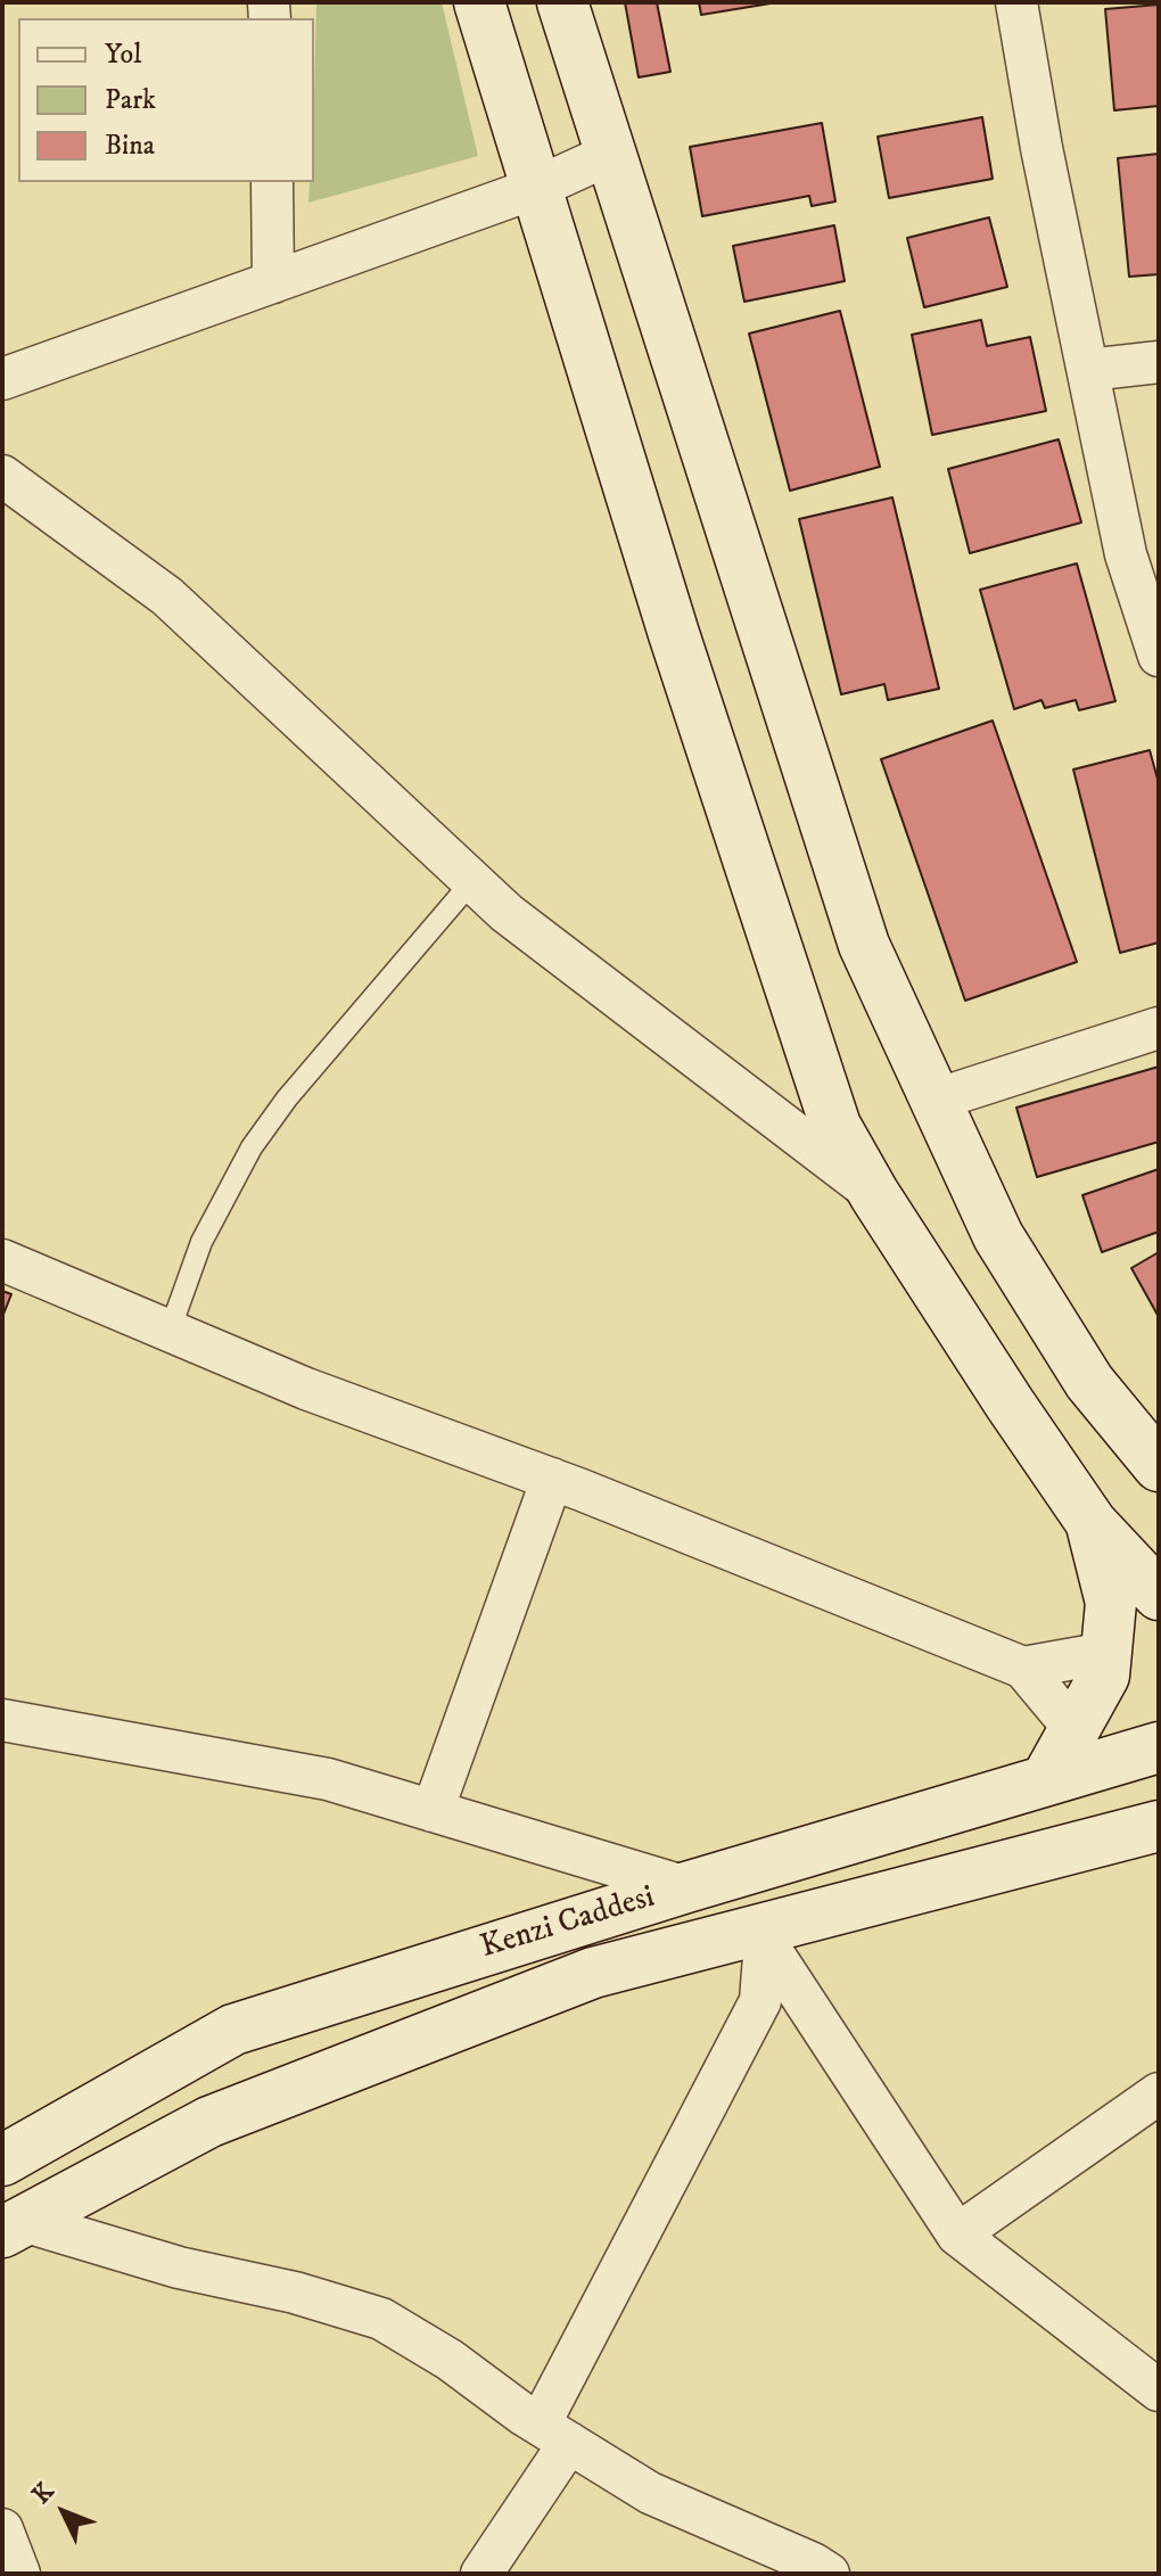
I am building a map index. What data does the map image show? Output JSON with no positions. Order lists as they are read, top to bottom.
{
  "streets": {
    "main road": ["Kenzi Caddesi"]
  },
  "legend": ["Yol", "Park", "Bina"],
  "north": "top left"
}
